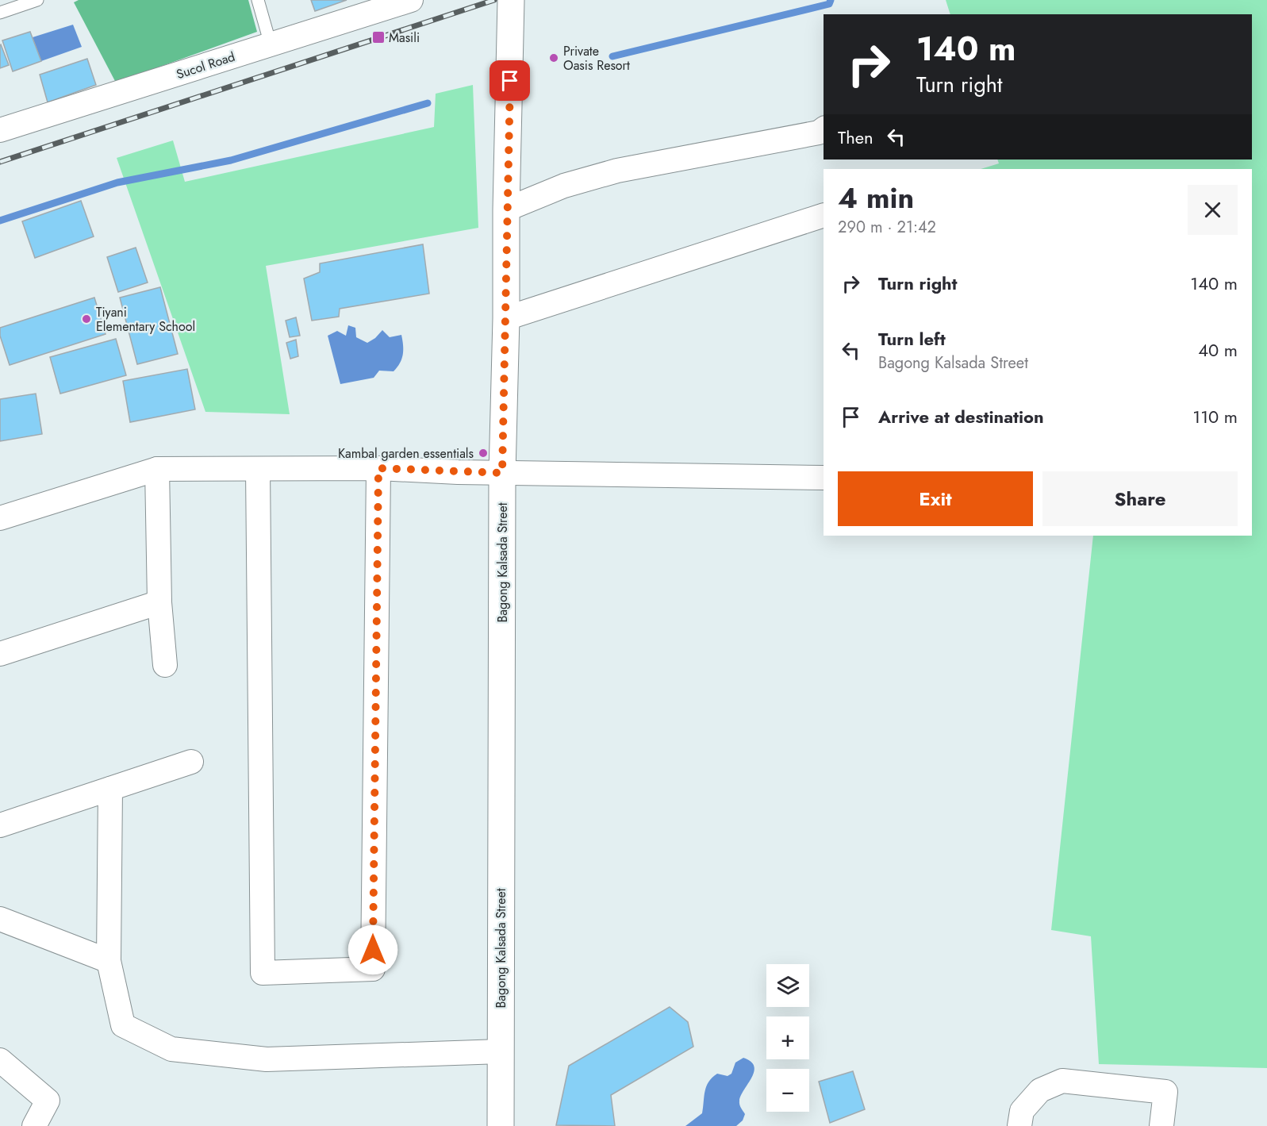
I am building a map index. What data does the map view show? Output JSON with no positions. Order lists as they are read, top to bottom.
{
  "streets": {
    "street": ["Sucol Road", "Bagong Kalsada Street"]
  },
  "places": {
    "transit": ["Masili"],
    "other": ["Private Oasis Resort", "Tiyani Elementary School", "Kambal garden essentials"]
  },
  "page": {
    "turn": ["140 m", "Turn right"],
    "then": "Then",
    "heading": ["4 min", "290 m · 21:42"],
    "list": [
      {
        "name": "Turn right",
        "value": "140 m"
      },
      {
        "name": "Turn left",
        "note": "Bagong Kalsada Street",
        "value": "40 m"
      },
      {
        "name": "Arrive at destination",
        "value": "110 m"
      }
    ],
    "buttons": ["Exit", "Share"],
    "map_buttons": ["+", "−"]
  }
}
